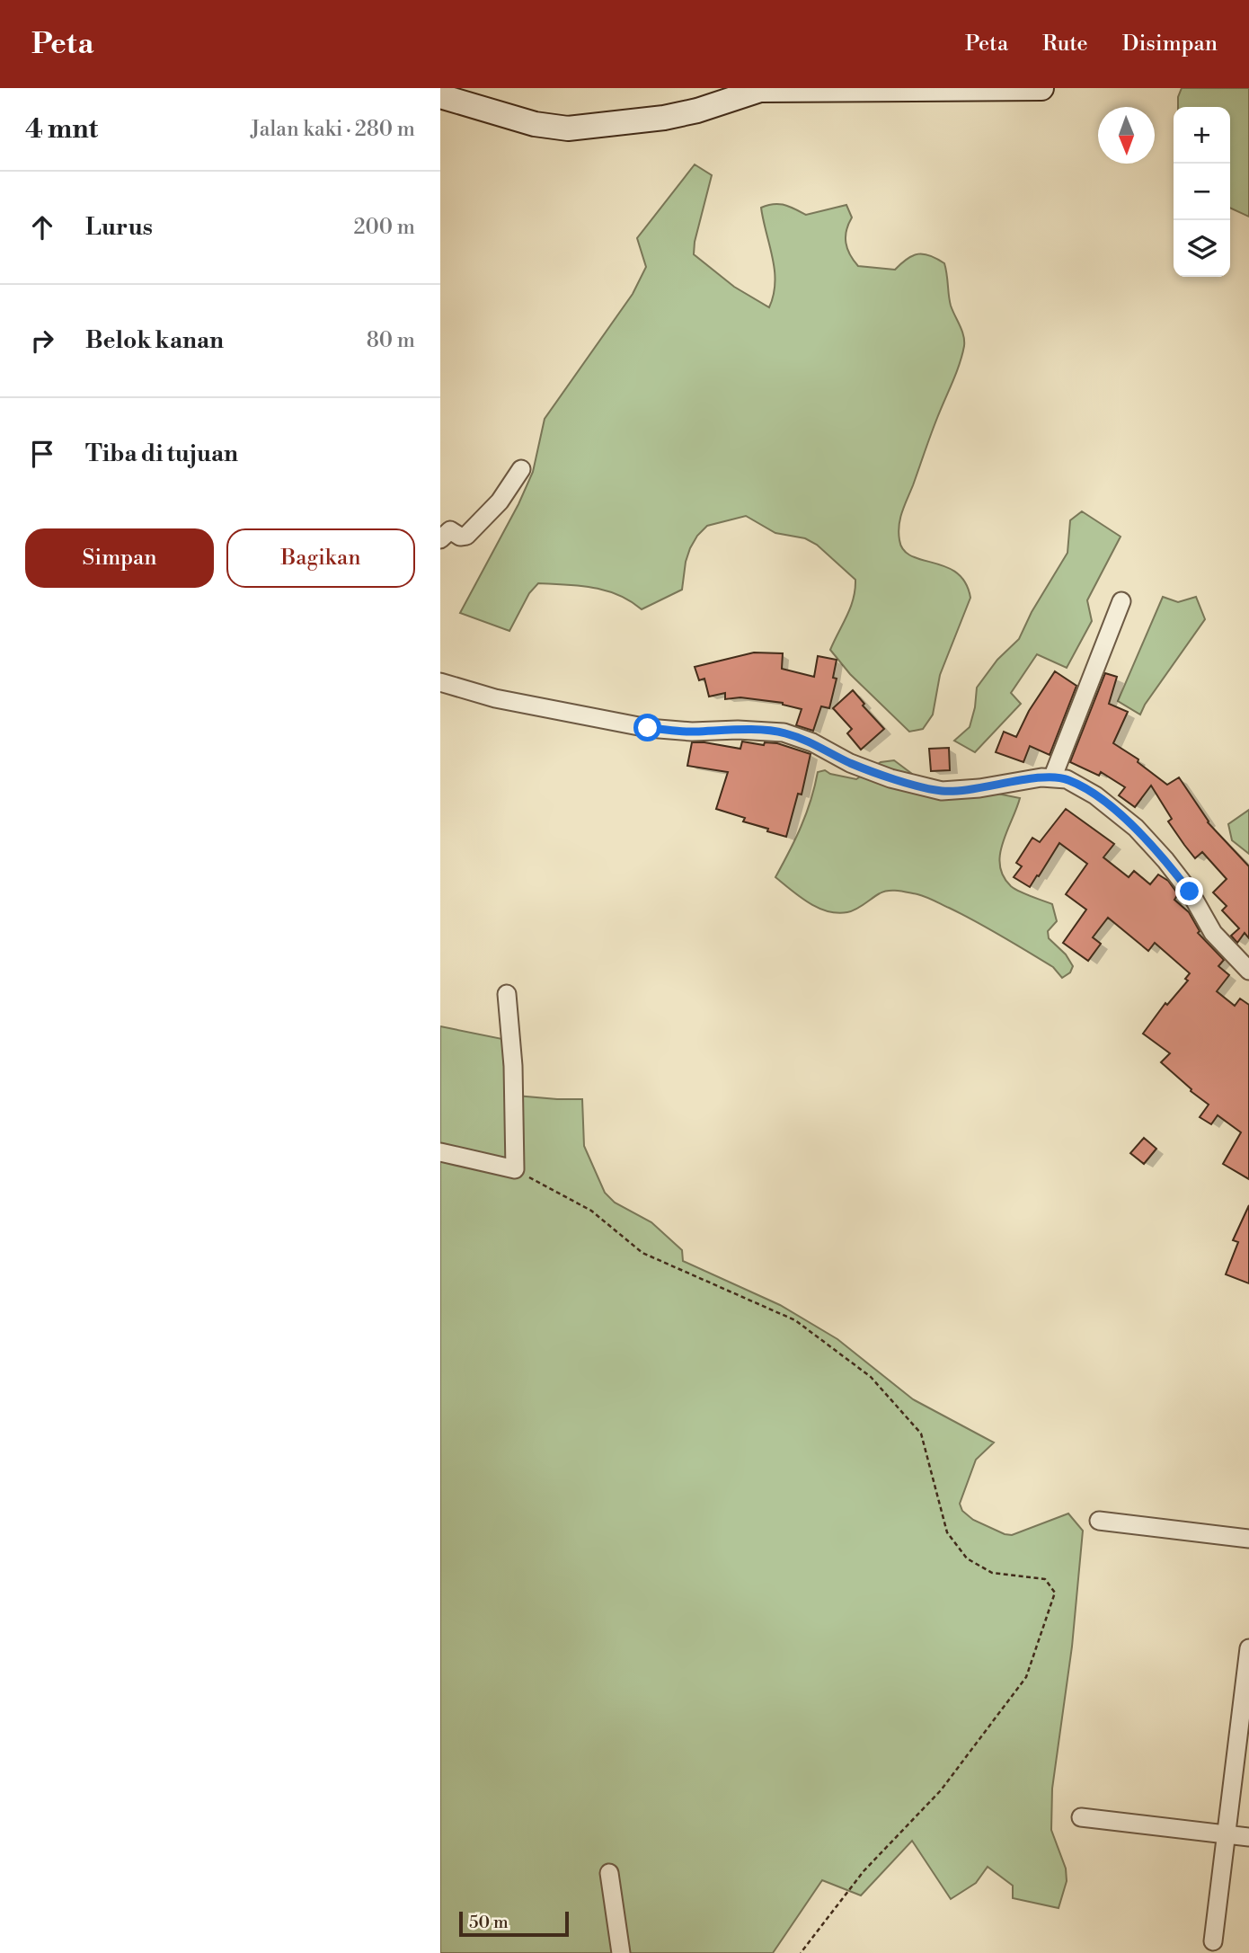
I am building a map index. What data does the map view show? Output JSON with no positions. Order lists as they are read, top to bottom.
{
  "scale_bar": "50 m",
  "north": "bottom",
  "page": {
    "header": "Peta",
    "nav": ["Peta", "Rute", "Disimpan"],
    "heading": ["4 mnt", "Jalan kaki · 280 m"],
    "map_buttons": ["+", "−"],
    "list": [
      ["Lurus", "200 m"],
      ["Belok kanan", "80 m"],
      "Tiba di tujuan"
    ],
    "buttons": ["Simpan", "Bagikan"],
    "scale": "50 m"
  }
}
